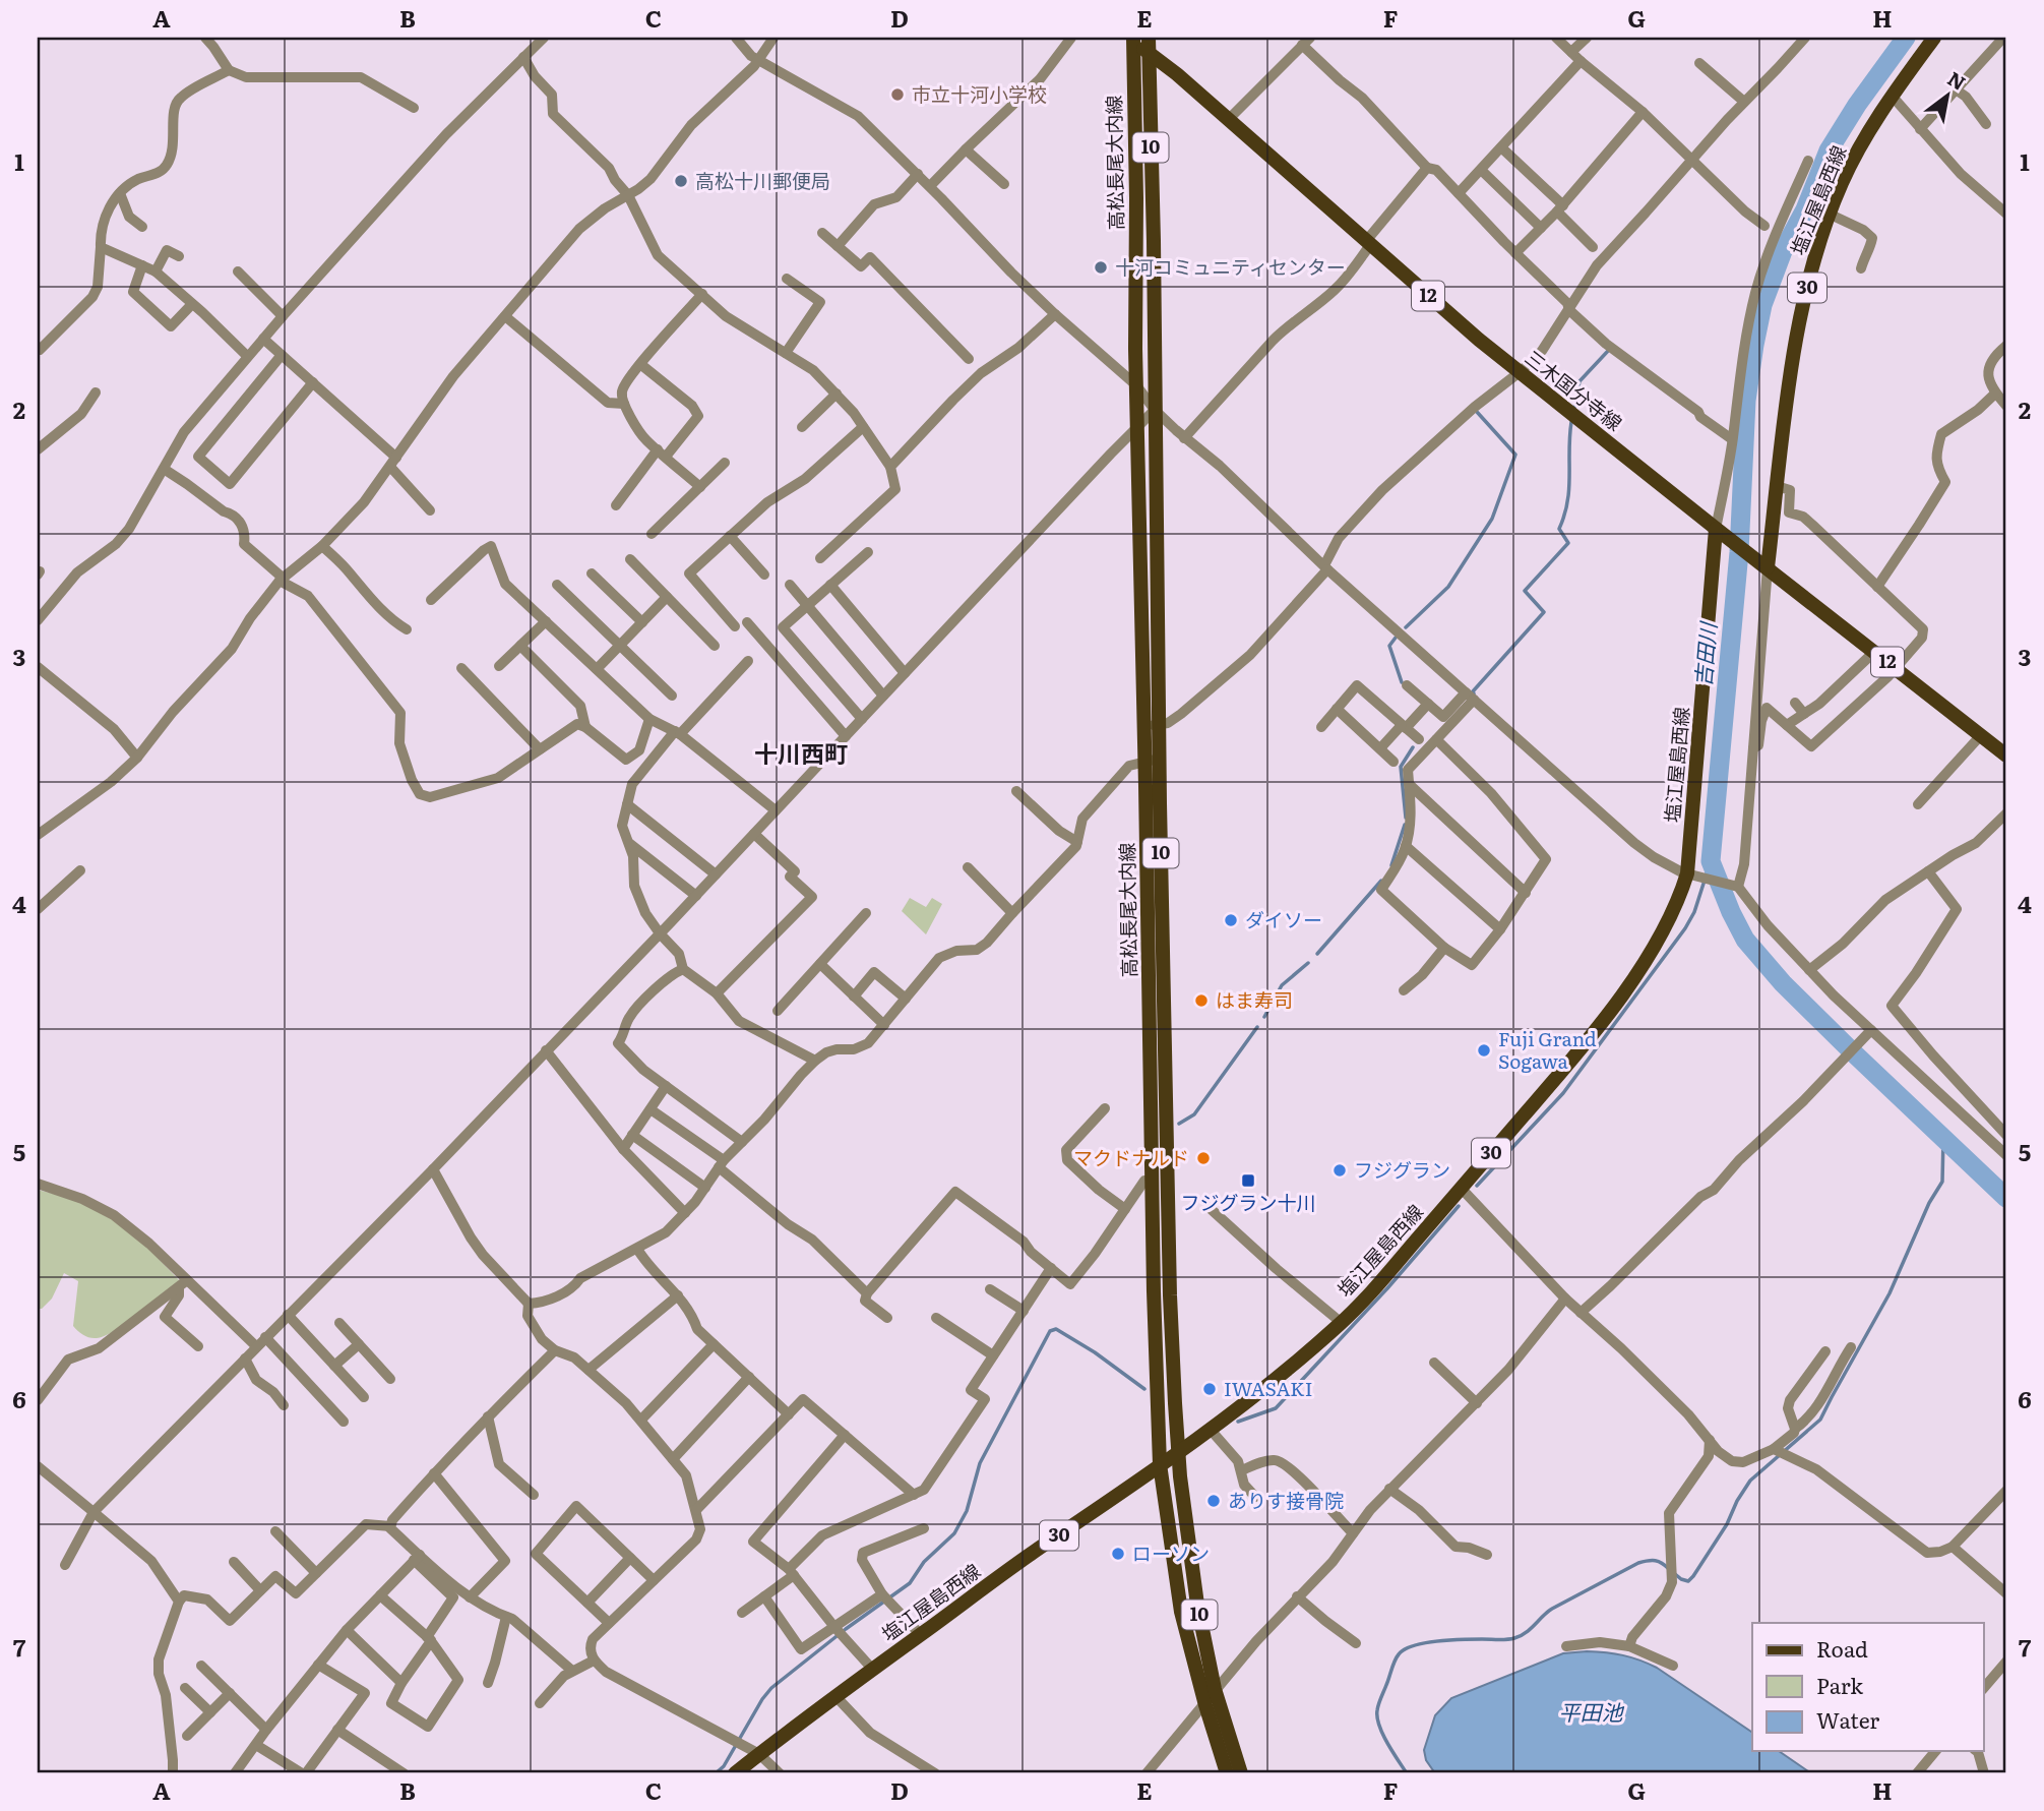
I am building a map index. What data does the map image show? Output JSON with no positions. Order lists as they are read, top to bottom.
{
  "streets": {
    "main road": [
      "10",
      "高松長尾大内線",
      "塩江屋島西線",
      "30",
      "12",
      "三木国分寺線"
    ]
  },
  "crossings": [
    ["高松長尾大内線", "塩江屋島西線"],
    ["高松長尾大内線", "三木国分寺線"],
    ["塩江屋島西線", "三木国分寺線"]
  ],
  "districts": ["十川西町"],
  "water": ["吉田川", "平田池"],
  "places": {
    "other": [
      "市立十河小学校",
      "高松十川郵便局",
      "十河コミュニティセンター",
      "ダイソー",
      "はま寿司",
      "Fuji Grand Sogawa",
      "マクドナルド",
      "フジグラン",
      "IWASAKI",
      "ありす接骨院",
      "ローソン"
    ],
    "transit": ["フジグラン十川"]
  },
  "legend": ["Road", "Park", "Water"],
  "north": "top right",
  "grid": {
    "columns": [
      "A",
      "B",
      "C",
      "D",
      "E",
      "F",
      "G",
      "H"
    ],
    "rows": [
      "1",
      "2",
      "3",
      "4",
      "5",
      "6",
      "7"
    ]
  }
}
